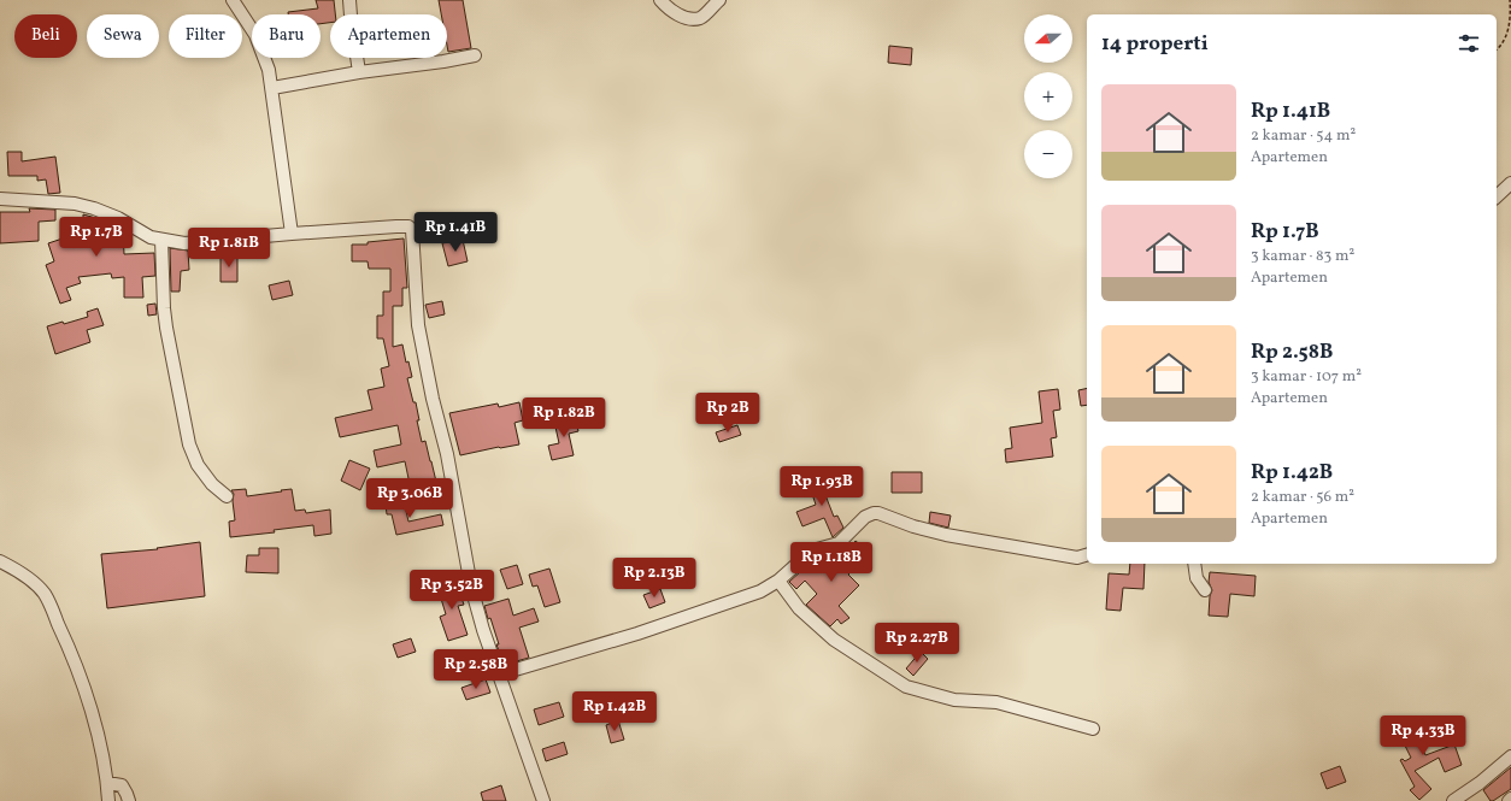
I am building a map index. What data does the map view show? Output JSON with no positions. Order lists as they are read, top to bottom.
{
  "north": "left",
  "page": {
    "map_buttons": ["+", "−"],
    "chip": [
      "Beli",
      "Sewa",
      "Filter",
      "Baru",
      "Apartemen"
    ],
    "heading": "14 properti",
    "list": [
      {
        "name": "Rp 1.41B",
        "note": "2 kamar · 54 m² · Apartemen"
      },
      {
        "name": "Rp 1.7B",
        "note": "3 kamar · 83 m² · Apartemen"
      },
      {
        "name": "Rp 2.58B",
        "note": "3 kamar · 107 m² · Apartemen"
      },
      {
        "name": "Rp 1.42B",
        "note": "2 kamar · 56 m² · Apartemen"
      }
    ],
    "price": [
      "Rp 1.41B",
      "Rp 1.7B",
      "Rp 1.81B",
      "Rp 2B",
      "Rp 1.82B",
      "Rp 1.93B",
      "Rp 3.06B",
      "Rp 1.18B",
      "Rp 2.13B",
      "Rp 3.52B",
      "Rp 2.27B",
      "Rp 2.58B",
      "Rp 1.42B",
      "Rp 4.33B"
    ]
  }
}
